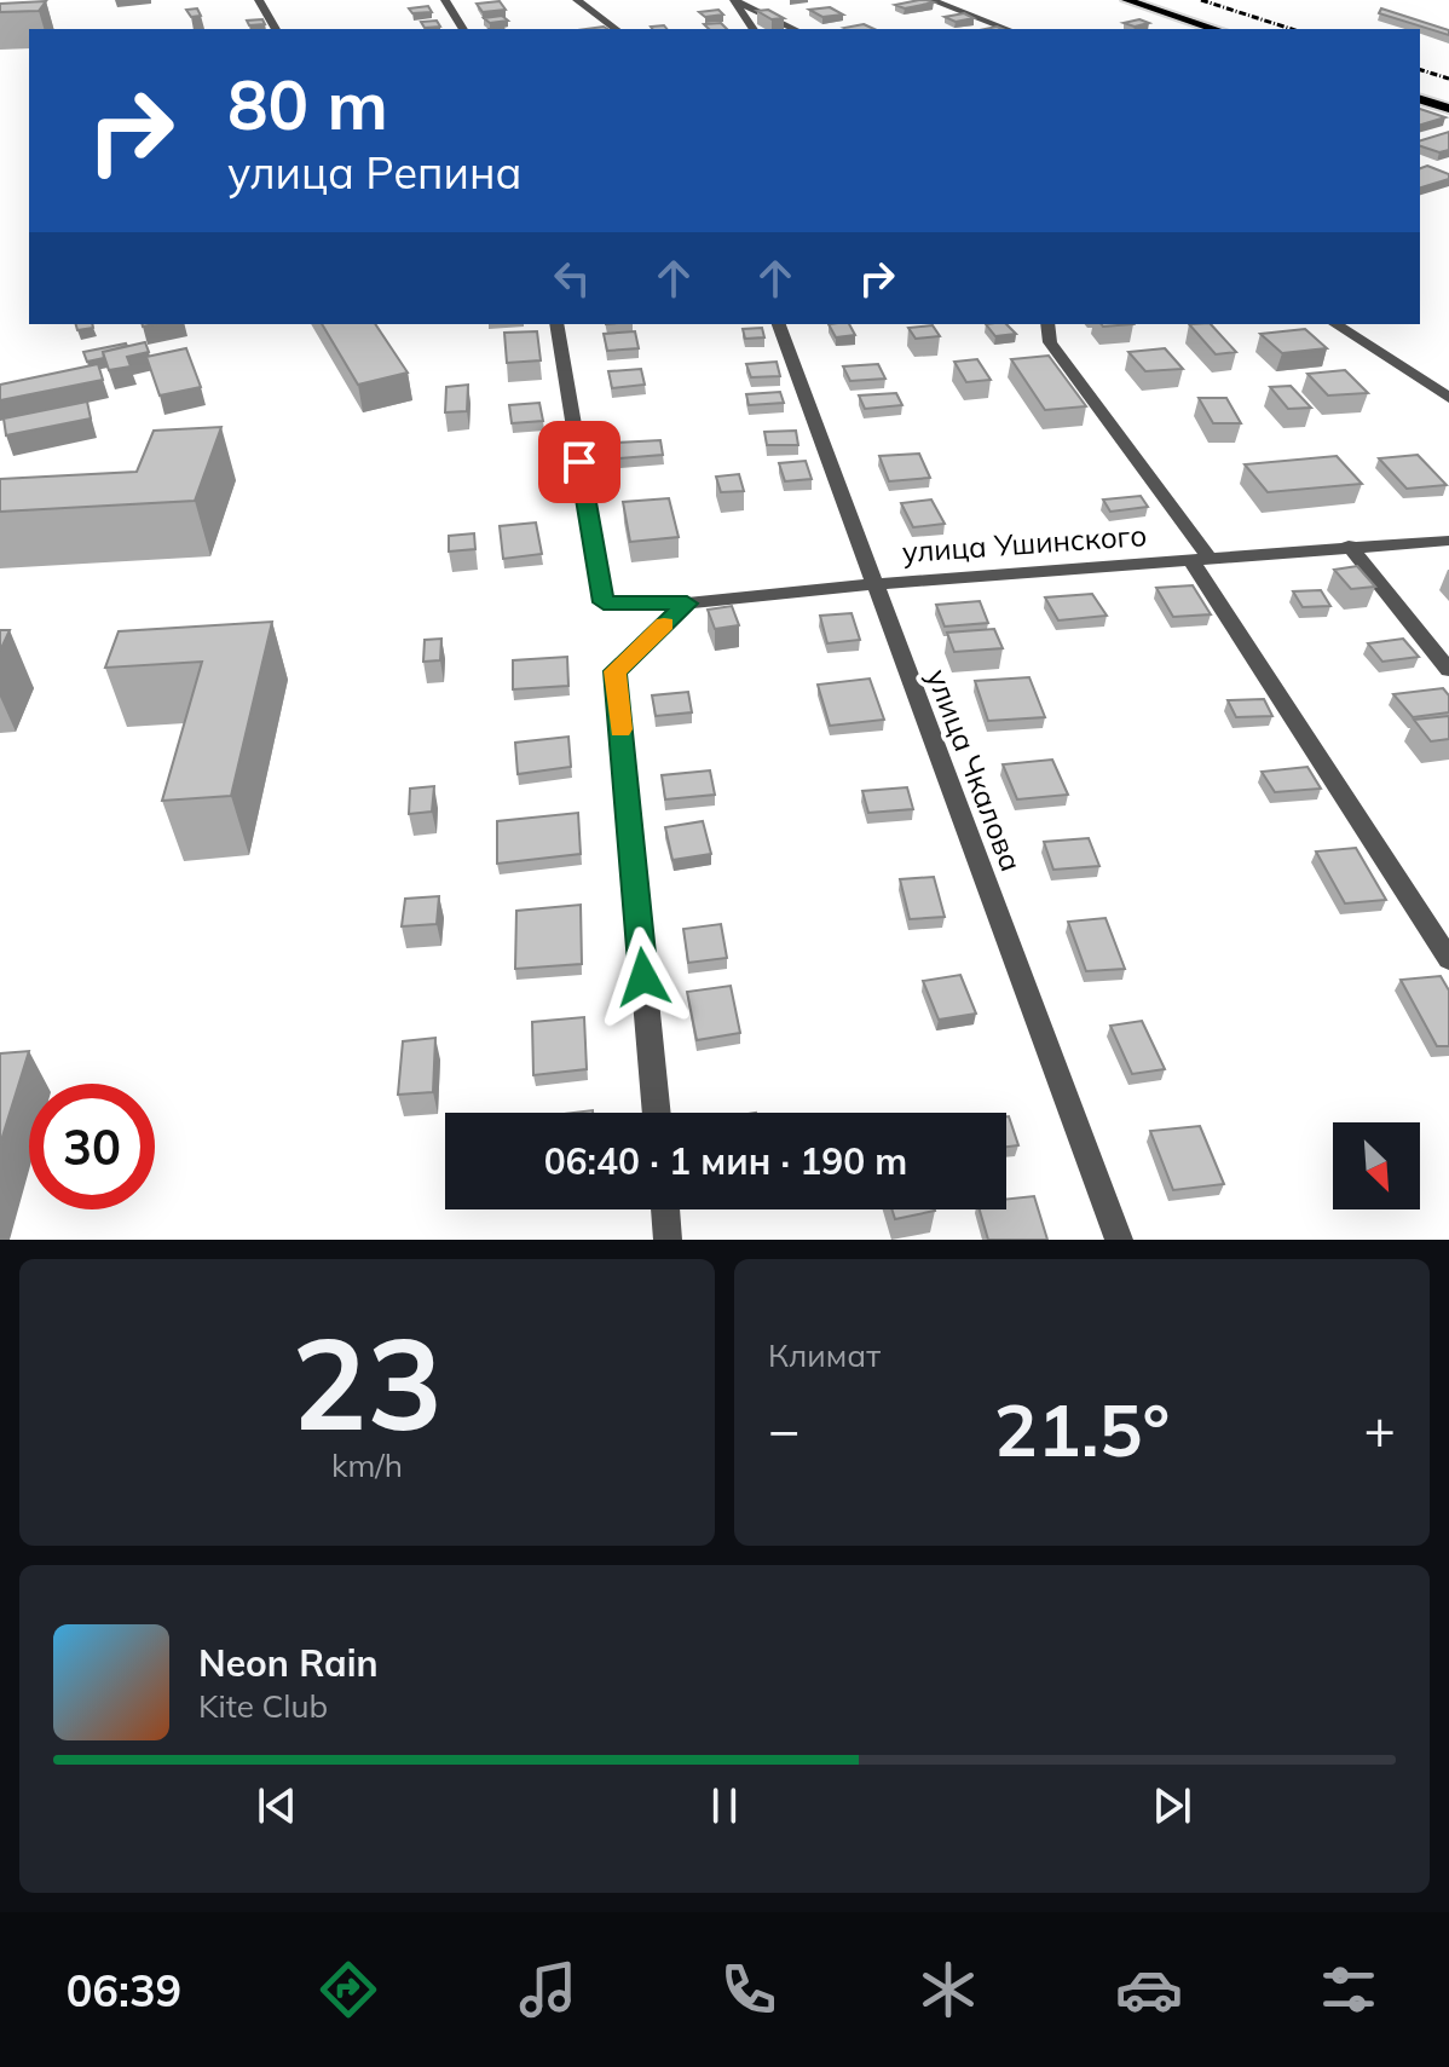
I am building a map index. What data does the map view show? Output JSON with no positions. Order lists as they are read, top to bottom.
{
  "streets": {
    "street": ["улица Ушинского", "улица Чкалова"]
  },
  "crossings": [
    ["улица Ушинского", "улица Чкалова"]
  ],
  "north": "bottom right",
  "page": {
    "turn": ["80 m", "улица Репина"],
    "limit": "30",
    "trip": "06:40 · 1 мин · 190 m",
    "tile": [
      ["23", "km/h"],
      "Климат"
    ],
    "heat": ["−", "21.5°", "+"],
    "song": ["Neon Rain", "Kite Club"],
    "tabs": "06:39"
  }
}
